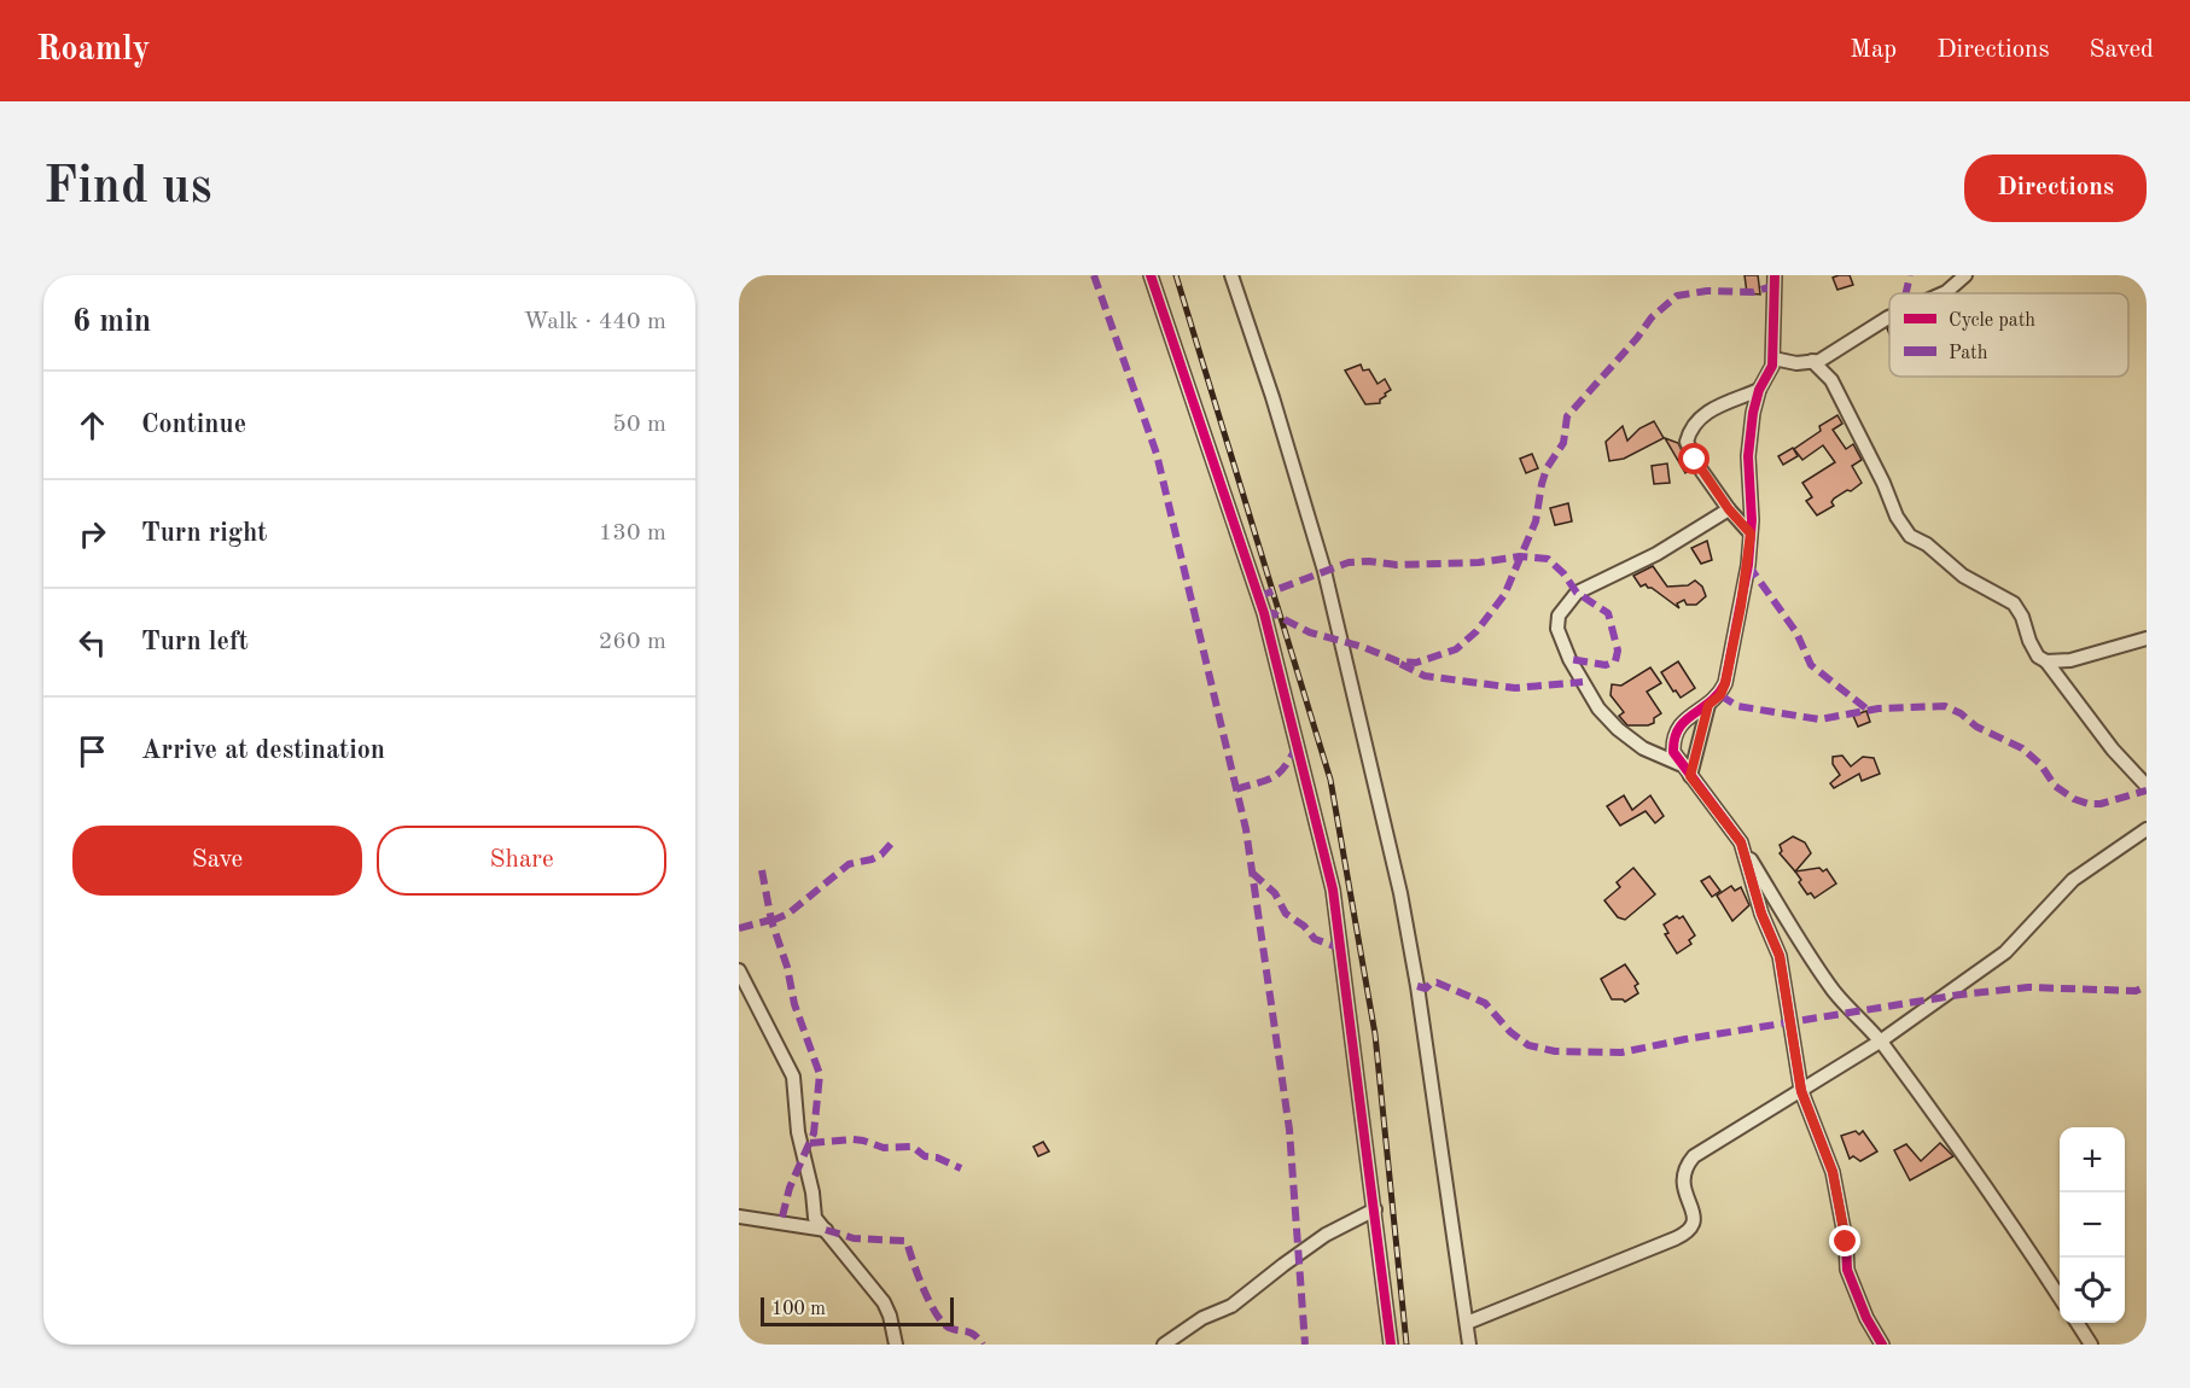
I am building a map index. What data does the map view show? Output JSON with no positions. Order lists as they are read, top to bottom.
{
  "legend": ["Cycle path", "Path"],
  "scale_bar": "100 m",
  "page": {
    "header": "Roamly",
    "nav": ["Map", "Directions", "Saved"],
    "buttons": [
      "Directions",
      ["Save", "Share"]
    ],
    "title": "Find us",
    "heading": ["6 min", "Walk · 440 m"],
    "list": [
      ["Continue", "50 m"],
      ["Turn right", "130 m"],
      ["Turn left", "260 m"],
      "Arrive at destination"
    ],
    "map_buttons": ["+", "−"],
    "scale": "100 m"
  }
}
